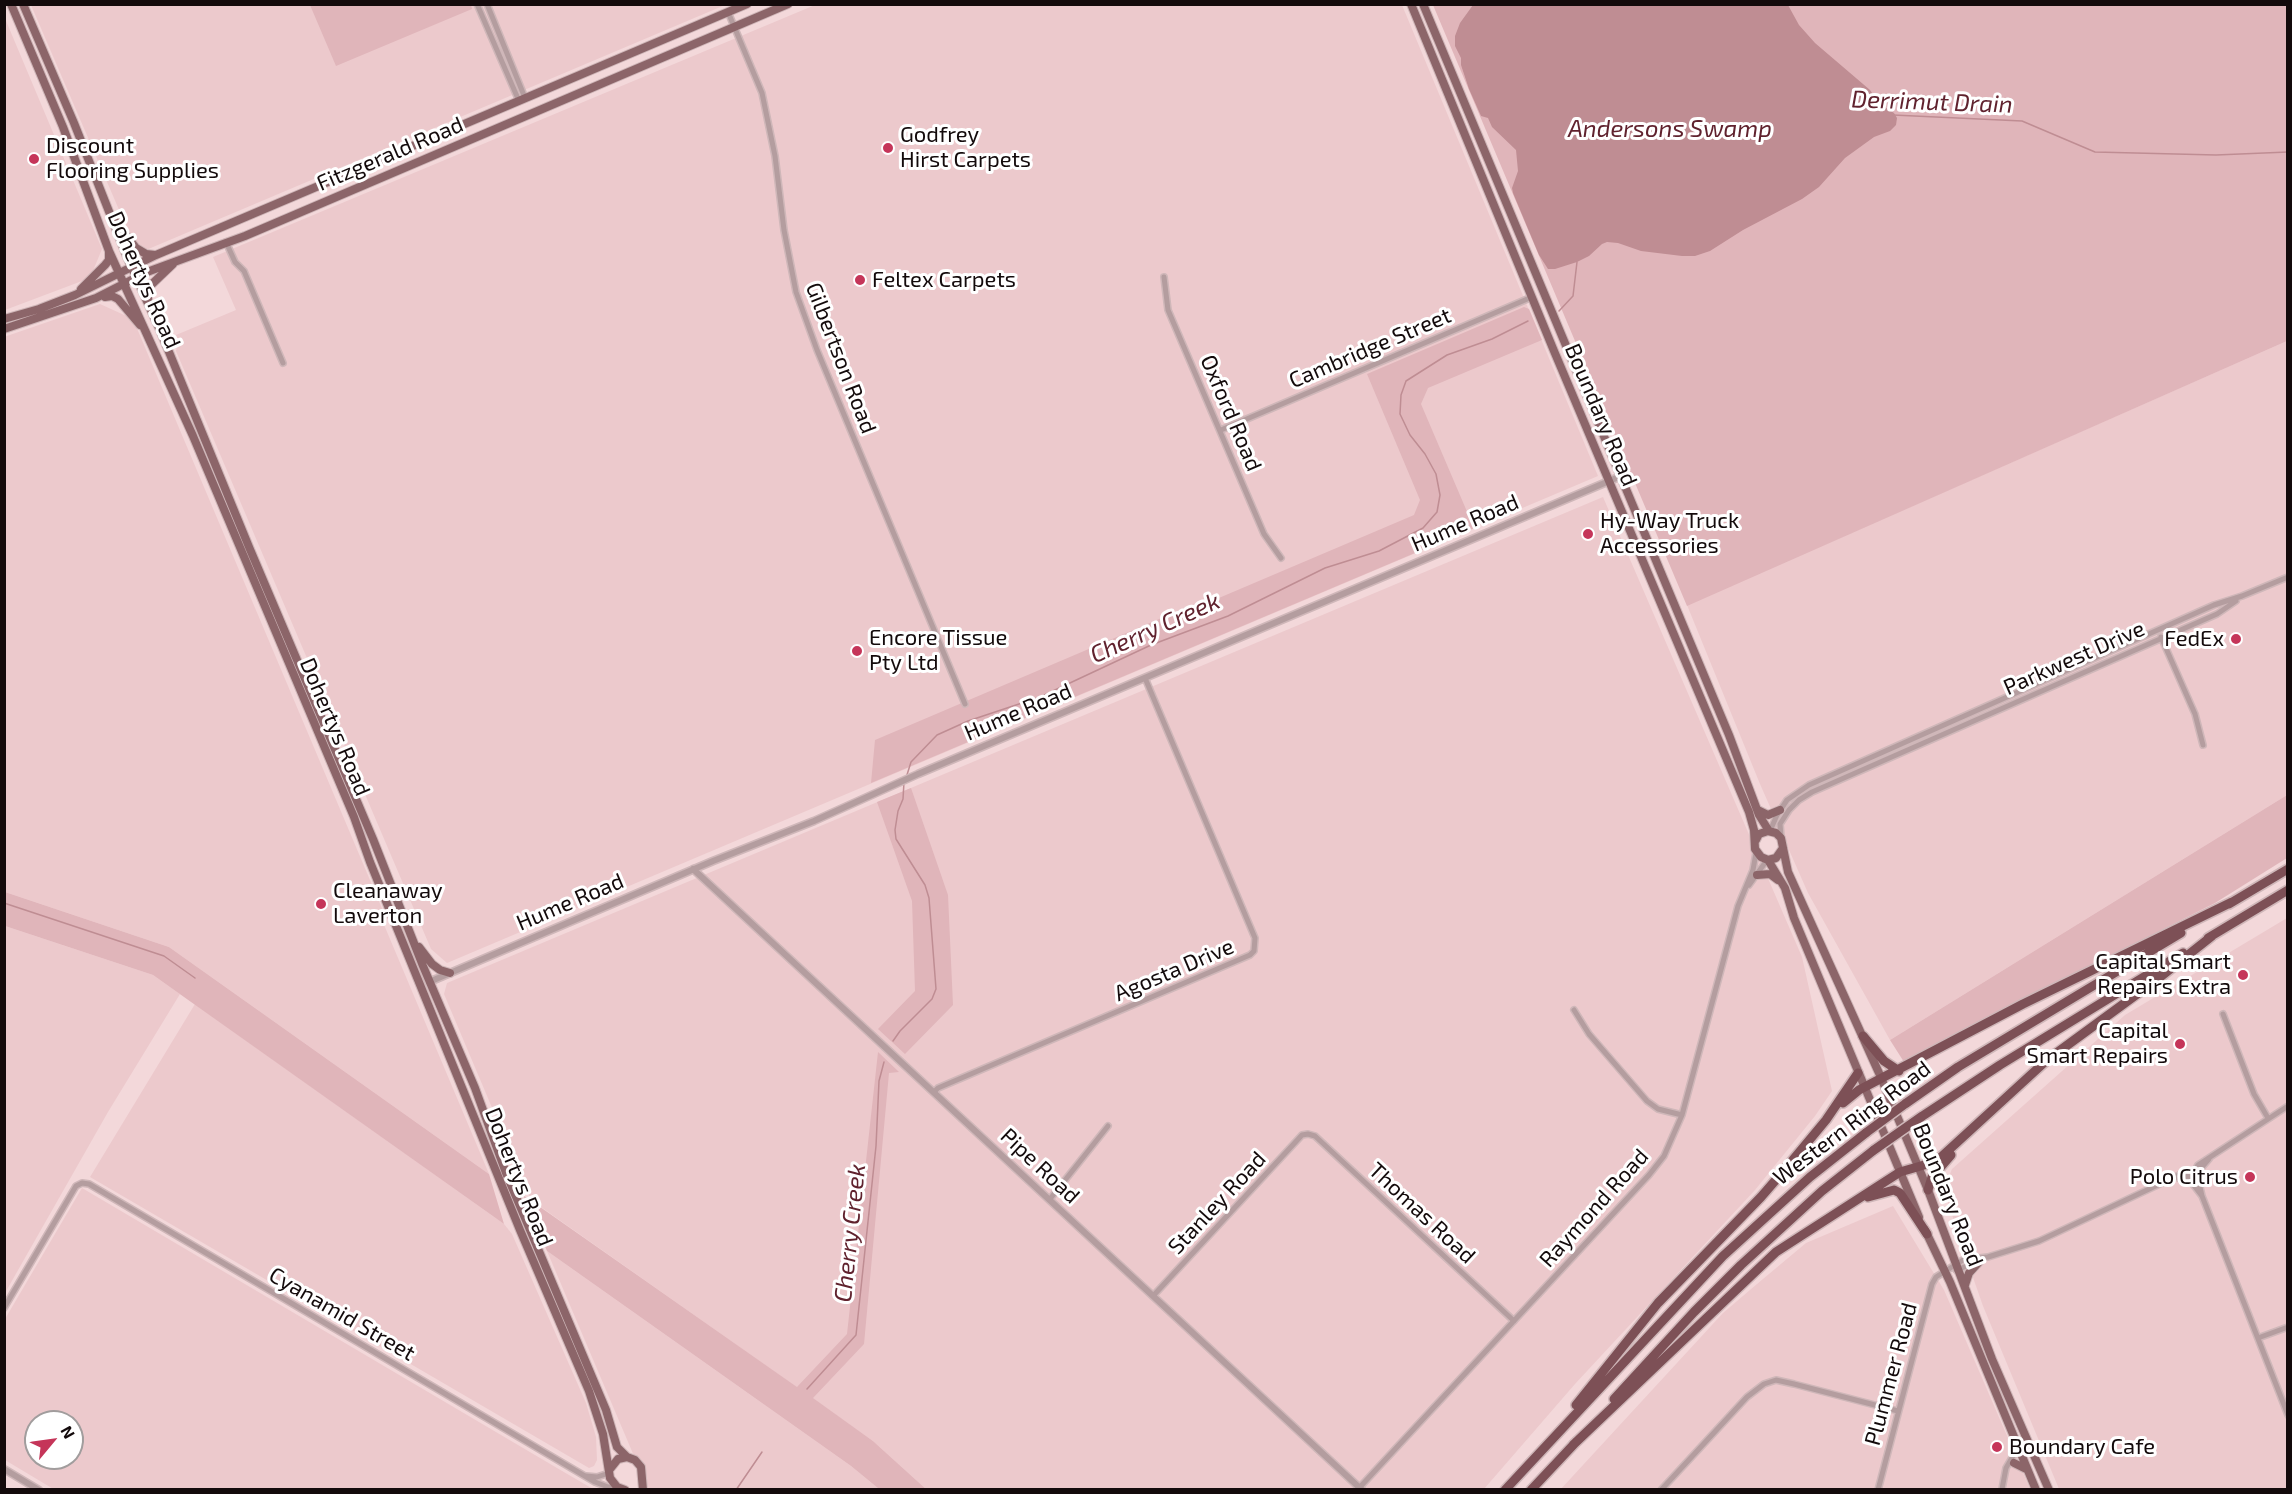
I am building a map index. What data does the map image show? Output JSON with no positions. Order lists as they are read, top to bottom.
{
  "streets": {
    "highway": ["Western Ring Road"],
    "main road": ["Fitzgerald Road", "Dohertys Road", "Boundary Road"],
    "street": [
      "Cambridge Street",
      "Gilbertson Road",
      "Oxford Road",
      "Hume Road",
      "Parkwest Drive",
      "Agosta Drive",
      "Pipe Road",
      "Stanley Road",
      "Raymond Road",
      "Thomas Road",
      "Cyanamid Street",
      "Plummer Road"
    ]
  },
  "crossings": [
    ["Fitzgerald Road", "Dohertys Road"],
    ["Fitzgerald Road", "Gilbertson Road"],
    ["Dohertys Road", "Hume Road"],
    ["Dohertys Road", "Cyanamid Street"],
    ["Cambridge Street", "Oxford Road"],
    ["Cambridge Street", "Boundary Road"],
    ["Boundary Road", "Hume Road"],
    ["Boundary Road", "Parkwest Drive"],
    ["Boundary Road", "Raymond Road"],
    ["Boundary Road", "Plummer Road"],
    ["Hume Road", "Agosta Drive"],
    ["Hume Road", "Pipe Road"],
    ["Parkwest Drive", "Raymond Road"],
    ["Agosta Drive", "Pipe Road"],
    ["Pipe Road", "Stanley Road"],
    ["Pipe Road", "Raymond Road"],
    ["Stanley Road", "Thomas Road"],
    ["Raymond Road", "Thomas Road"]
  ],
  "water": ["Derrimut Drain", "Andersons Swamp", "Cherry Creek"],
  "places": [
    "Godfrey Hirst Carpets",
    "Discount Flooring Supplies",
    "Feltex Carpets",
    "Hy-Way Truck Accessories",
    "FedEx",
    "Encore Tissue Pty Ltd",
    "Cleanaway Laverton",
    "Capital Smart Repairs Extra",
    "Capital Smart Repairs",
    "Polo Citrus",
    "Boundary Cafe"
  ],
  "north": "top right"
}
